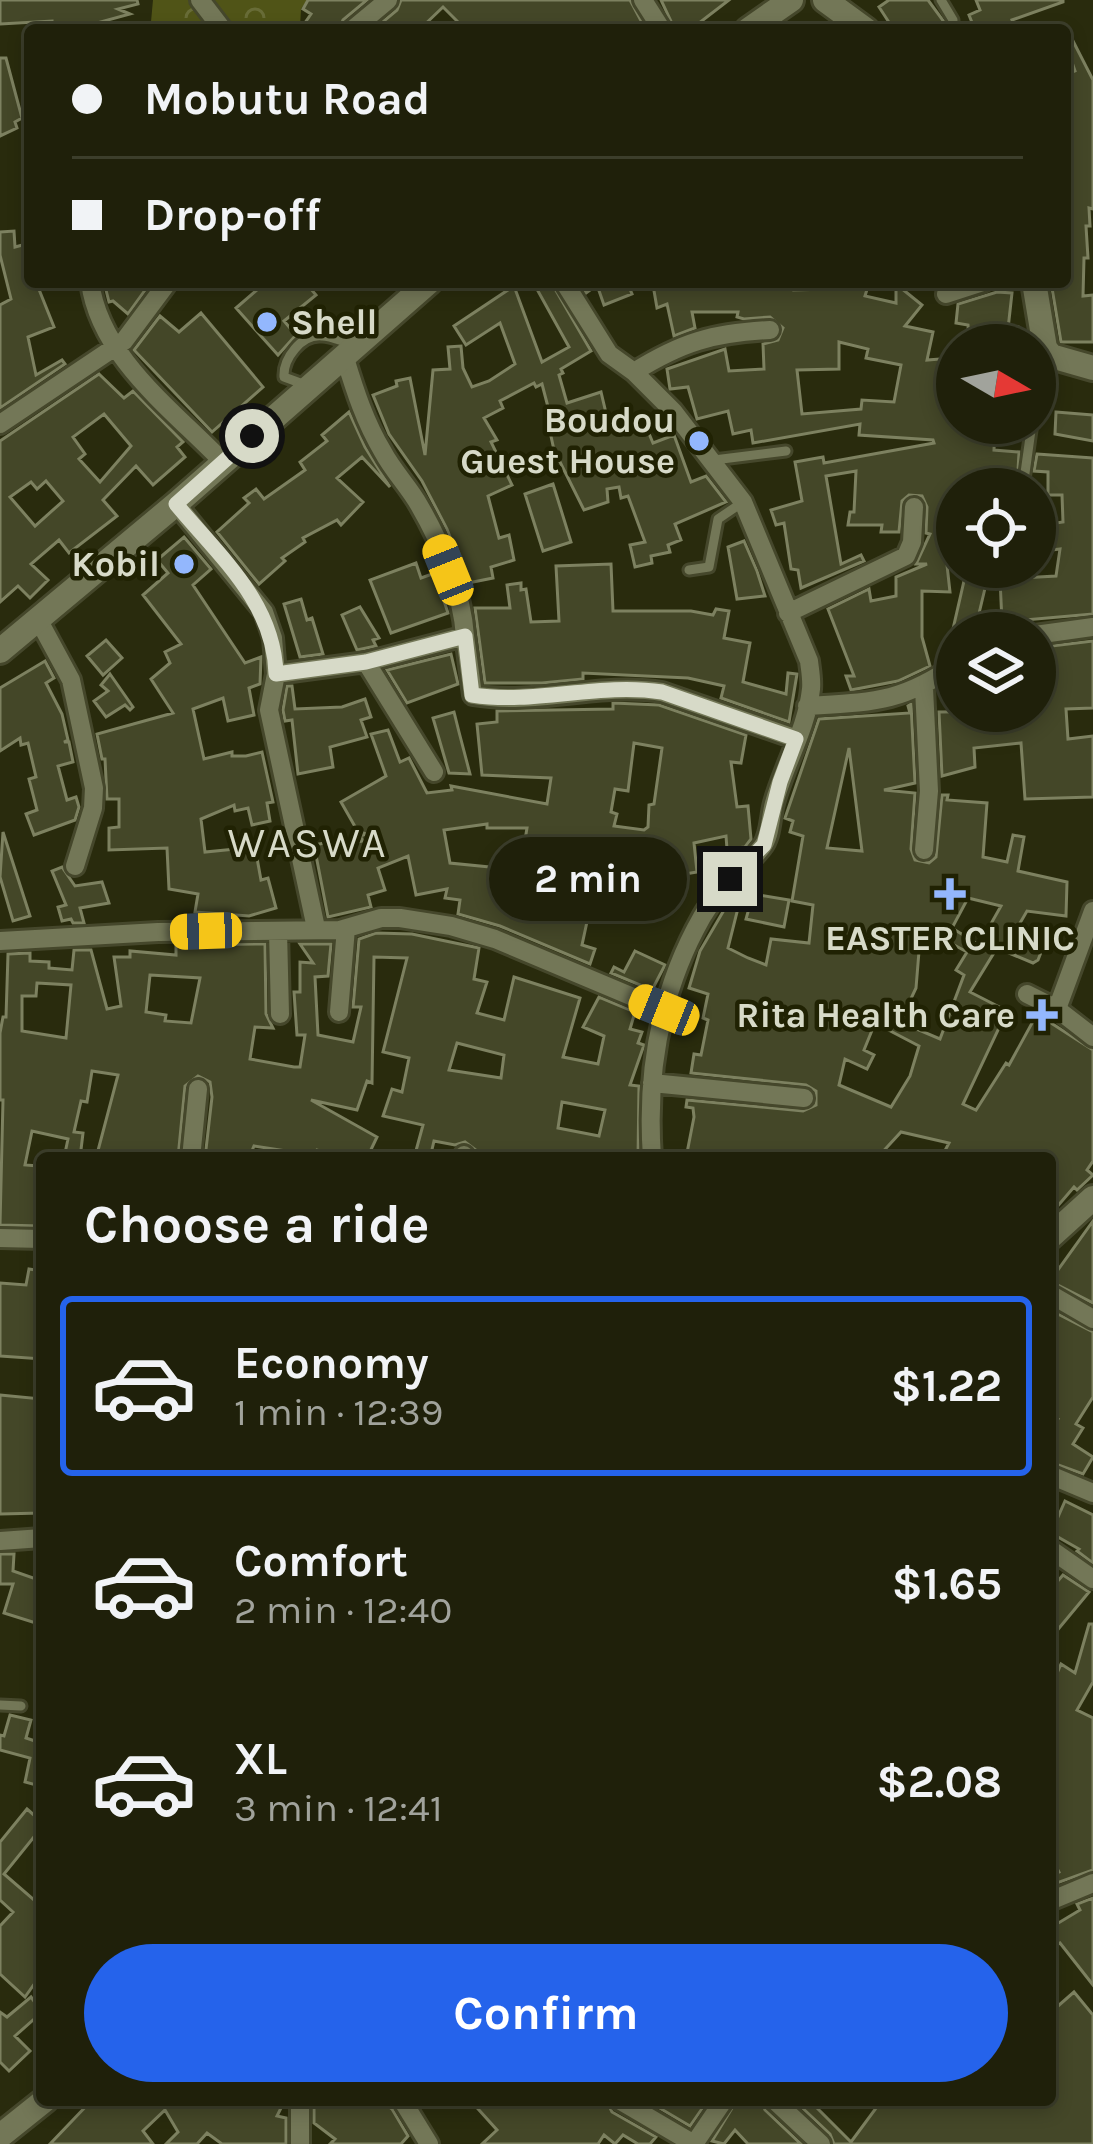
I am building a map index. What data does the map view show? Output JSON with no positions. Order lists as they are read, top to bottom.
{
  "districts": ["WASWA"],
  "places": {
    "other": ["Shell", "Boudou Guest House", "Kobil"],
    "health": ["EASTER CLINIC", "Rita Health Care"]
  },
  "north": "right",
  "page": {
    "banner": ["Mobutu Road", "Drop-off"],
    "bubble": "2 min",
    "heading": "Choose a ride",
    "list": [
      {
        "name": "Economy",
        "note": "1 min · 12:39",
        "value": "$1.22"
      },
      {
        "name": "Comfort",
        "note": "2 min · 12:40",
        "value": "$1.65"
      },
      {
        "name": "XL",
        "note": "3 min · 12:41",
        "value": "$2.08"
      }
    ],
    "buttons": "Confirm"
  }
}
